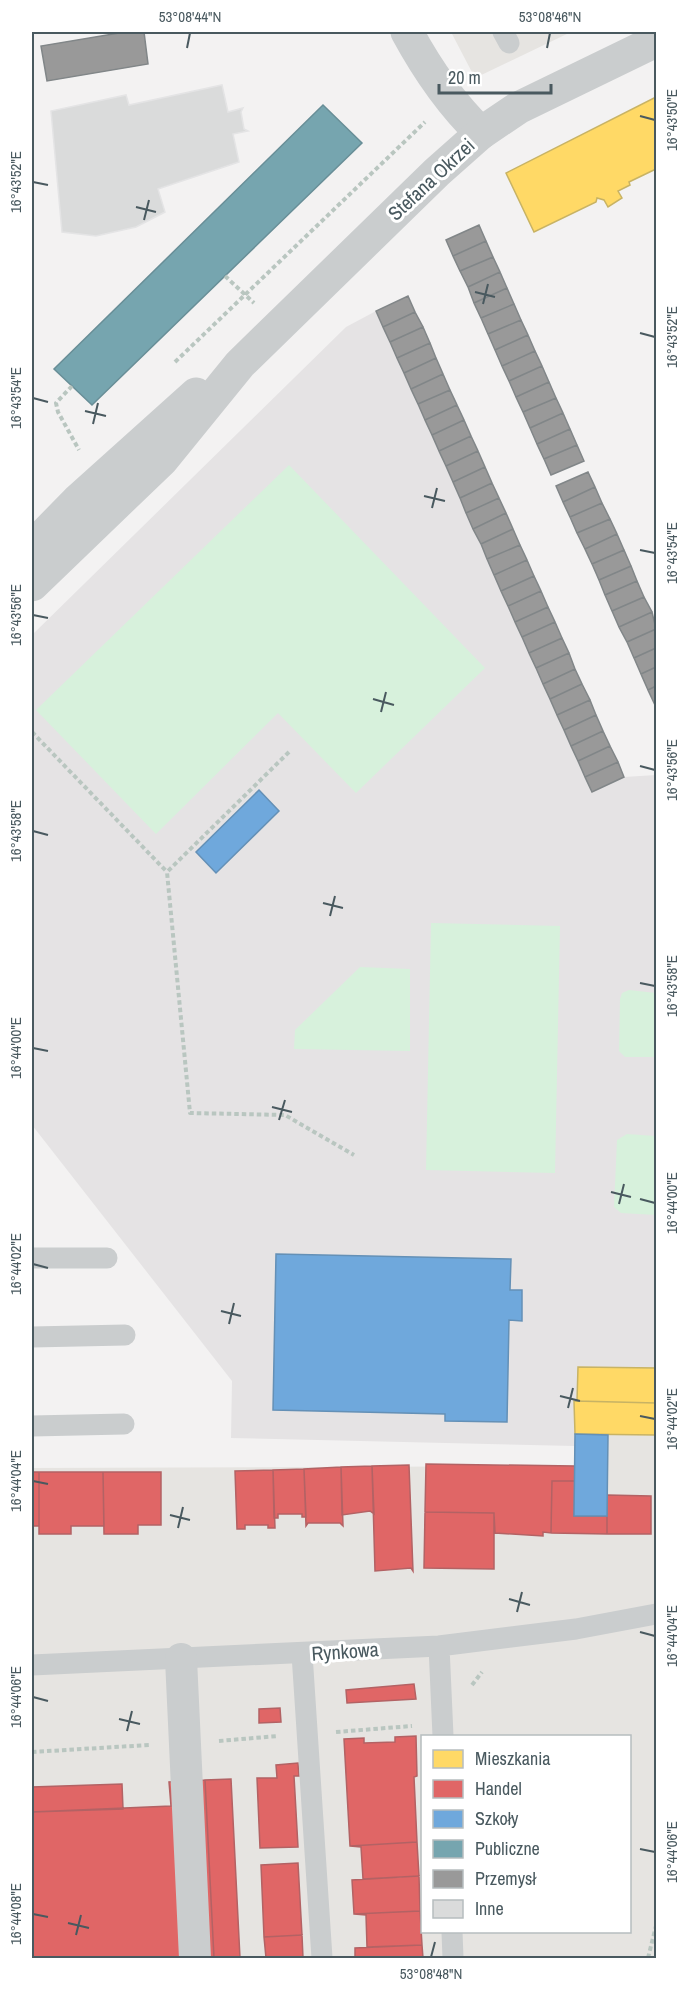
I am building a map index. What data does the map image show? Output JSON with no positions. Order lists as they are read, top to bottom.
{
  "streets": {
    "street": ["Stefana Okrzei"],
    "lane": ["Rynkowa"]
  },
  "legend": [
    "Mieszkania",
    "Handel",
    "Szkoły",
    "Publiczne",
    "Przemysł",
    "Inne"
  ],
  "scale_bar": "20 m",
  "coordinates": [
    "53°08'44\"N",
    "53°08'46\"N",
    "16°43'50\"E",
    "16°43'52\"E",
    "16°43'54\"E",
    "16°43'56\"E",
    "16°43'58\"E",
    "16°44'00\"E",
    "16°44'02\"E",
    "16°44'04\"E",
    "16°44'06\"E",
    "16°44'08\"E",
    "53°08'48\"N"
  ]
}
